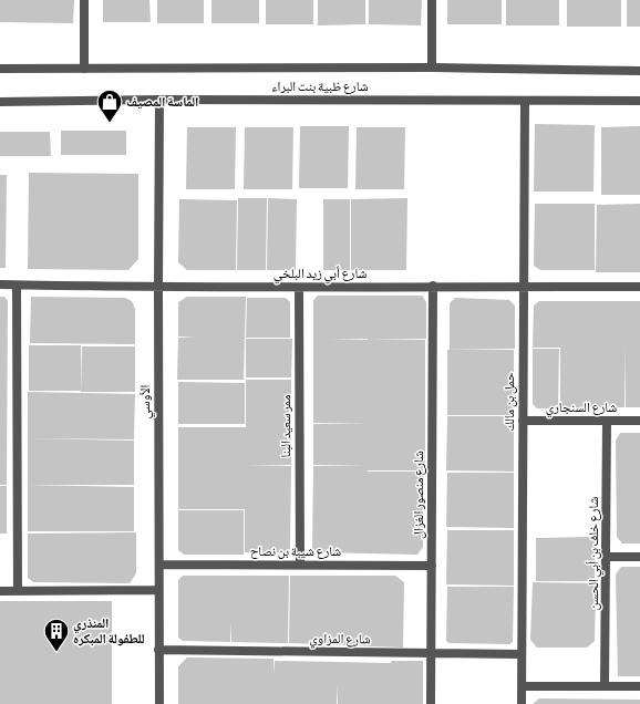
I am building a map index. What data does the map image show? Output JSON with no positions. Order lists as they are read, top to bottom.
{
  "streets": {
    "street": [
      "شارع ظبية بنت البراء",
      "شارع أبي زيد البلخي",
      "الأوسي",
      "حمل بن مالك",
      "شارع السنجاري",
      "ممر سعيد البنا",
      "شارع منصور الغزال",
      "شارع شيبة بن نصاح",
      "شارع خلف بن أبي الحسن",
      "شارع المزاوي"
    ]
  },
  "crossings": [
    ["شارع ظبية بنت البراء", "الأوسي"],
    ["شارع ظبية بنت البراء", "حمل بن مالك"],
    ["شارع أبي زيد البلخي", "الأوسي"],
    ["شارع أبي زيد البلخي", "حمل بن مالك"],
    ["شارع أبي زيد البلخي", "ممر سعيد البنا"],
    ["شارع أبي زيد البلخي", "شارع منصور الغزال"],
    ["الأوسي", "شارع شيبة بن نصاح"],
    ["الأوسي", "شارع المزاوي"],
    ["حمل بن مالك", "شارع السنجاري"],
    ["حمل بن مالك", "شارع المزاوي"],
    ["شارع السنجاري", "شارع خلف بن أبي الحسن"],
    ["ممر سعيد البنا", "شارع شيبة بن نصاح"],
    ["شارع منصور الغزال", "شارع شيبة بن نصاح"],
    ["شارع منصور الغزال", "شارع المزاوي"]
  ],
  "places": {
    "shop": ["الماسة المصيف"],
    "building": ["المنذري للطفولة المبكره"]
  }
}
